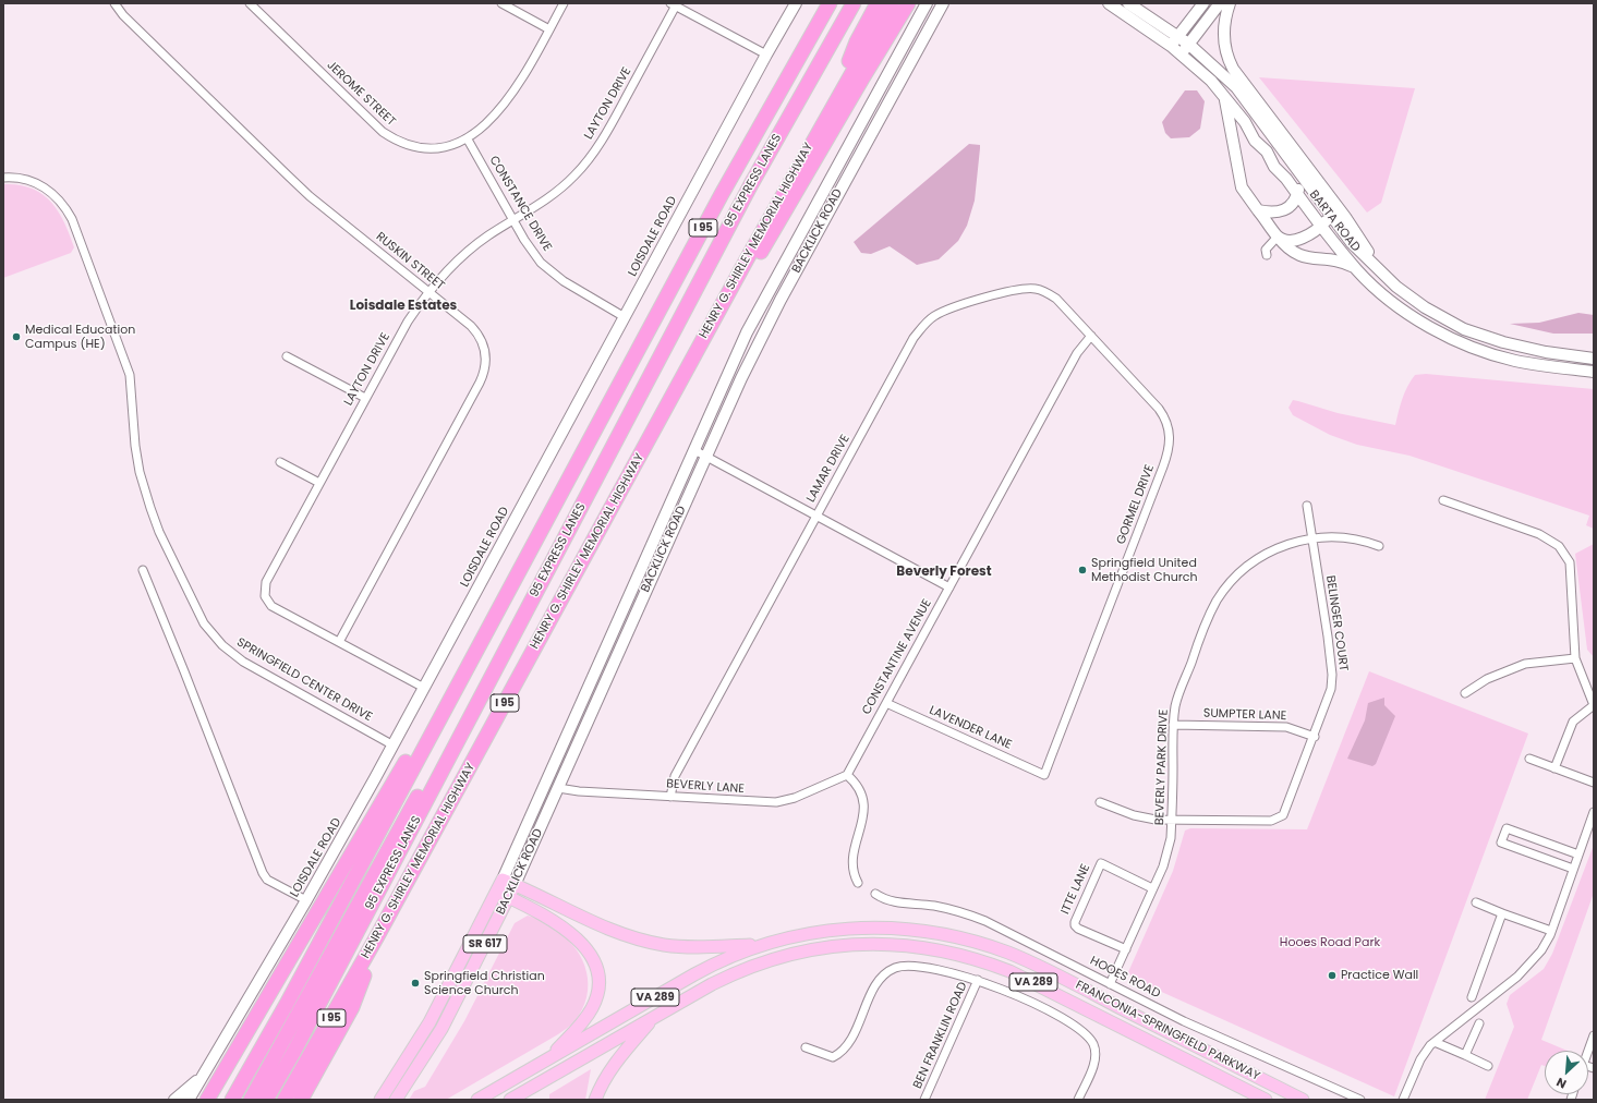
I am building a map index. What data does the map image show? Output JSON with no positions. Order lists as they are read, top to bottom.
{
  "streets": {
    "highway": ["95 EXPRESS LANES", "I 95", "HENRY G. SHIRLEY MEMORIAL HIGHWAY"],
    "main road": [
      "BARTA ROAD",
      "BACKLICK ROAD",
      "LOISDALE ROAD",
      "SR 617",
      "VA 289",
      "FRANCONIA-SPRINGFIELD PARKWAY"
    ],
    "street": [
      "JEROME STREET",
      "LAYTON DRIVE",
      "CONSTANCE DRIVE",
      "RUSKIN STREET",
      "LAMAR DRIVE",
      "GORMEL DRIVE",
      "BELINGER COURT",
      "CONSTANTINE AVENUE",
      "SPRINGFIELD CENTER DRIVE",
      "SUMPTER LANE",
      "LAVENDER LANE",
      "BEVERLY PARK DRIVE",
      "BEVERLY LANE",
      "ITTE LANE",
      "HOOES ROAD",
      "BEN FRANKLIN ROAD"
    ]
  },
  "crossings": [
    ["JEROME STREET", "CONSTANCE DRIVE"],
    ["LAYTON DRIVE", "CONSTANCE DRIVE"],
    ["LAYTON DRIVE", "LOISDALE ROAD"],
    ["LAYTON DRIVE", "RUSKIN STREET"],
    ["CONSTANCE DRIVE", "LOISDALE ROAD"],
    ["BACKLICK ROAD", "BEVERLY LANE"],
    ["LOISDALE ROAD", "SPRINGFIELD CENTER DRIVE"],
    ["LAMAR DRIVE", "GORMEL DRIVE"],
    ["LAMAR DRIVE", "CONSTANTINE AVENUE"],
    ["LAMAR DRIVE", "BEVERLY LANE"],
    ["GORMEL DRIVE", "CONSTANTINE AVENUE"],
    ["GORMEL DRIVE", "LAVENDER LANE"],
    ["BELINGER COURT", "SUMPTER LANE"],
    ["BELINGER COURT", "BEVERLY PARK DRIVE"],
    ["CONSTANTINE AVENUE", "LAVENDER LANE"],
    ["CONSTANTINE AVENUE", "BEVERLY LANE"],
    ["SUMPTER LANE", "BEVERLY PARK DRIVE"],
    ["BEVERLY PARK DRIVE", "ITTE LANE"],
    ["BEVERLY PARK DRIVE", "HOOES ROAD"]
  ],
  "districts": ["Loisdale Estates", "Beverly Forest"],
  "parks": ["Hooes Road Park"],
  "places": [
    "Medical Education Campus (HE)",
    "Springfield United Methodist Church",
    "Practice Wall",
    "Springfield Christian Science Church"
  ],
  "north": "bottom left"
}
